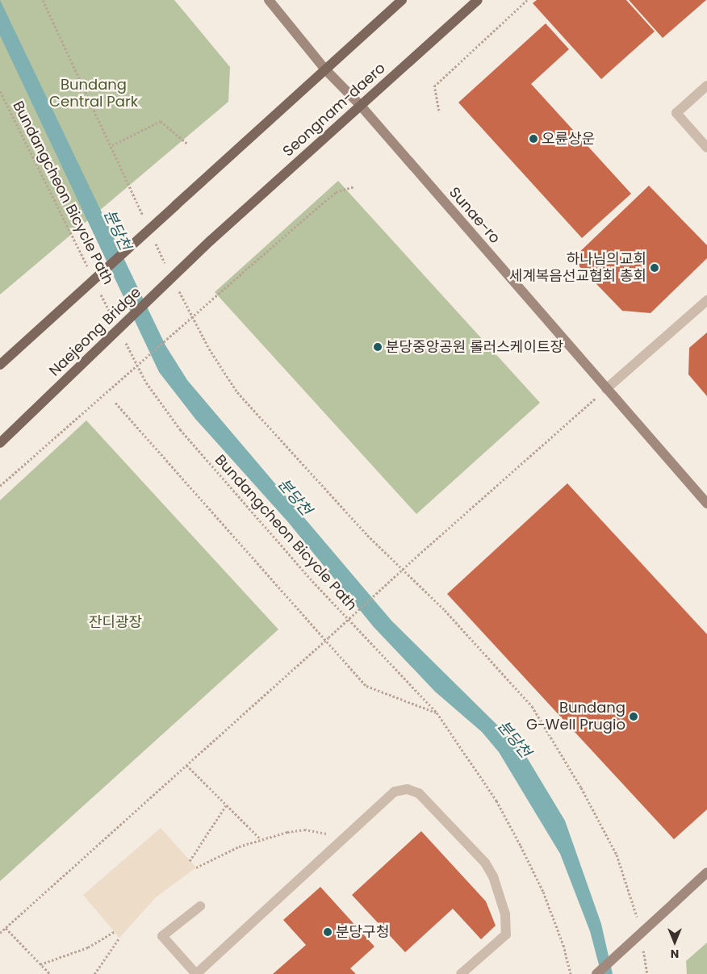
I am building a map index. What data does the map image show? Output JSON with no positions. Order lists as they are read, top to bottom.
{
  "streets": {
    "main road": ["Seongnam-daero", "Sunae-ro", "Naejeong Bridge"],
    "path": ["Bundangcheon Bicycle Path"]
  },
  "crossings": [
    ["Seongnam-daero", "Sunae-ro"],
    ["Seongnam-daero", "Naejeong Bridge"]
  ],
  "water": ["분당천"],
  "parks": ["Bundang Central Park", "잔디광장"],
  "places": [
    "오륜상운",
    "하나님의교회 세계복음선교협회 총회",
    "분당중앙공원 롤러스케이트장",
    "Bundang G-Well Prugio",
    "분당구청"
  ],
  "north": "bottom"
}
